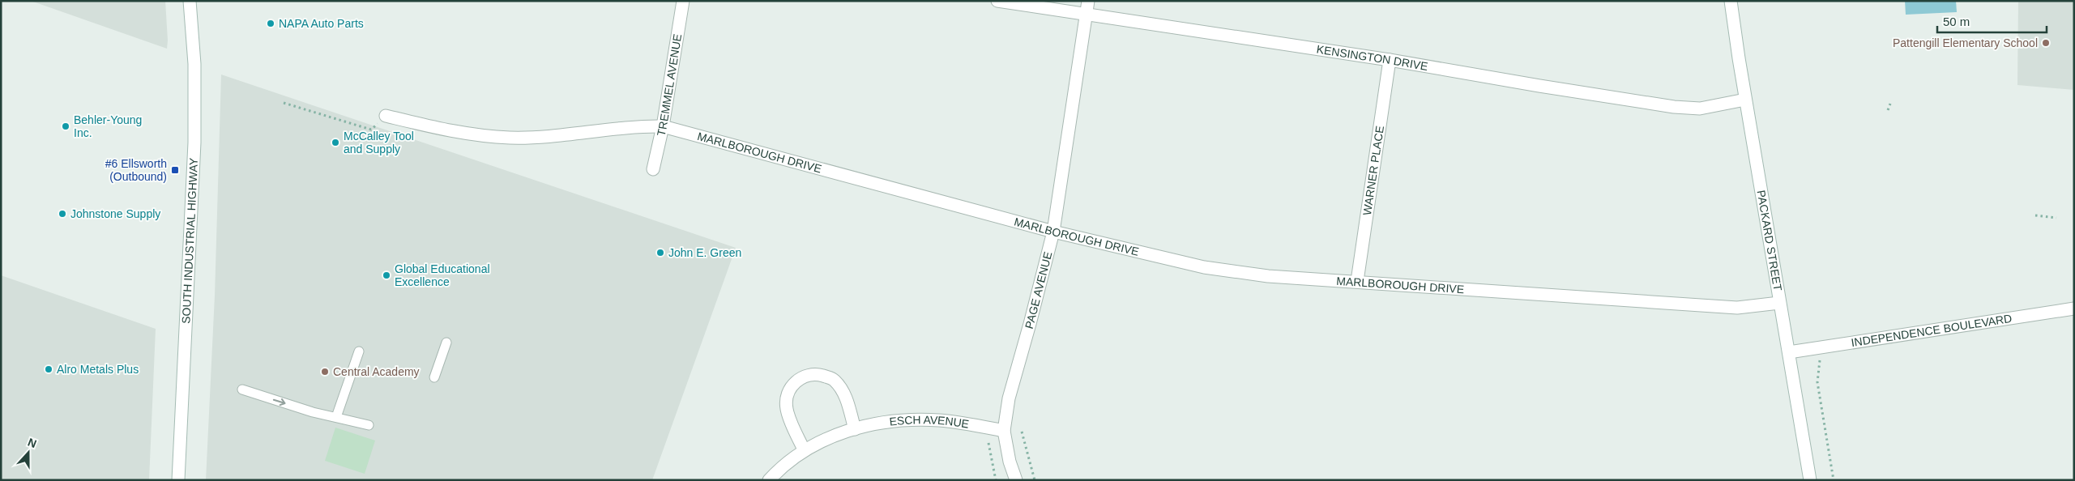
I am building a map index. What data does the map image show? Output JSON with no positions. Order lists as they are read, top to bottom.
{
  "streets": {
    "street": [
      "KENSINGTON DRIVE",
      "TREMMEL AVENUE",
      "MARLBOROUGH DRIVE",
      "WARNER PLACE",
      "SOUTH INDUSTRIAL HIGHWAY",
      "PACKARD STREET",
      "PAGE AVENUE",
      "INDEPENDENCE BOULEVARD",
      "ESCH AVENUE"
    ]
  },
  "crossings": [
    ["KENSINGTON DRIVE", "WARNER PLACE"],
    ["KENSINGTON DRIVE", "PACKARD STREET"],
    ["KENSINGTON DRIVE", "PAGE AVENUE"],
    ["TREMMEL AVENUE", "MARLBOROUGH DRIVE"],
    ["MARLBOROUGH DRIVE", "WARNER PLACE"],
    ["MARLBOROUGH DRIVE", "PACKARD STREET"],
    ["MARLBOROUGH DRIVE", "PAGE AVENUE"],
    ["PACKARD STREET", "INDEPENDENCE BOULEVARD"],
    ["PAGE AVENUE", "ESCH AVENUE"]
  ],
  "places": {
    "other": [
      "NAPA Auto Parts",
      "Pattengill Elementary School",
      "Behler-Young Inc.",
      "McCalley Tool and Supply",
      "Johnstone Supply",
      "John E. Green",
      "Global Educational Excellence",
      "Alro Metals Plus",
      "Central Academy"
    ],
    "transit": ["#6 Ellsworth (Outbound)"]
  },
  "scale_bar": "50 m",
  "north": "top"
}
